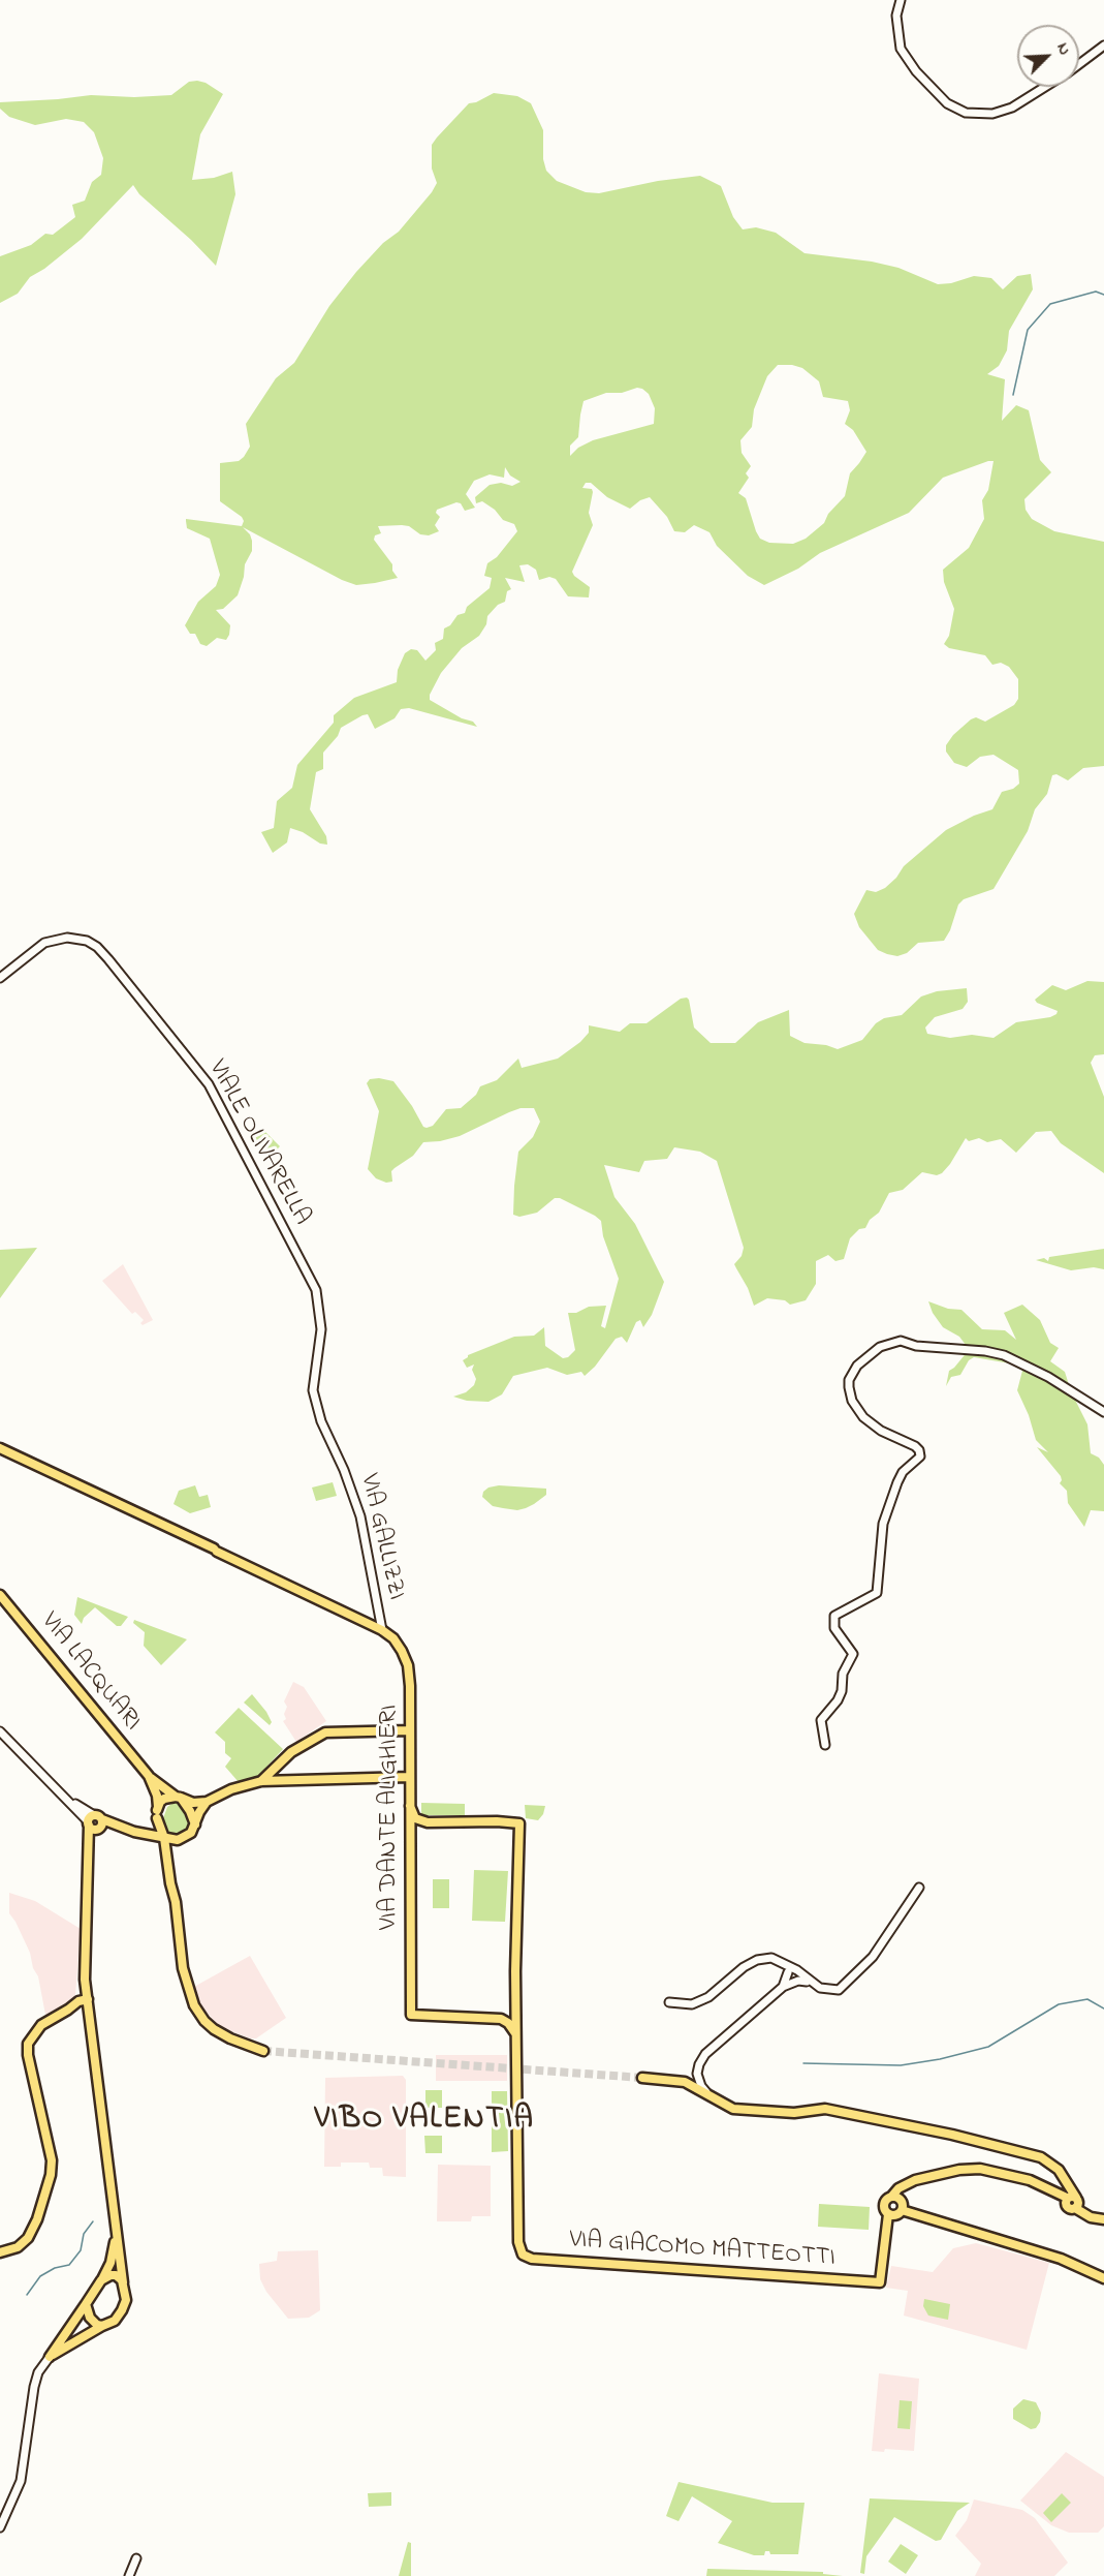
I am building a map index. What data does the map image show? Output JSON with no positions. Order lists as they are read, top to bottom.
{
  "streets": {
    "main road": ["VIA LACQUARI", "VIA DANTE ALIGHIERI", "VIA GIACOMO MATTEOTTI"],
    "street": ["VIALE OLIVARELLA", "VIA GALLIZZI"]
  },
  "crossings": [
    ["VIALE OLIVARELLA", "VIA GALLIZZI"],
    ["VIA GALLIZZI", "VIA DANTE ALIGHIERI"],
    ["VIA DANTE ALIGHIERI", "VIA GIACOMO MATTEOTTI"]
  ],
  "districts": ["VIBO VALENTIA"],
  "north": "top right"
}
